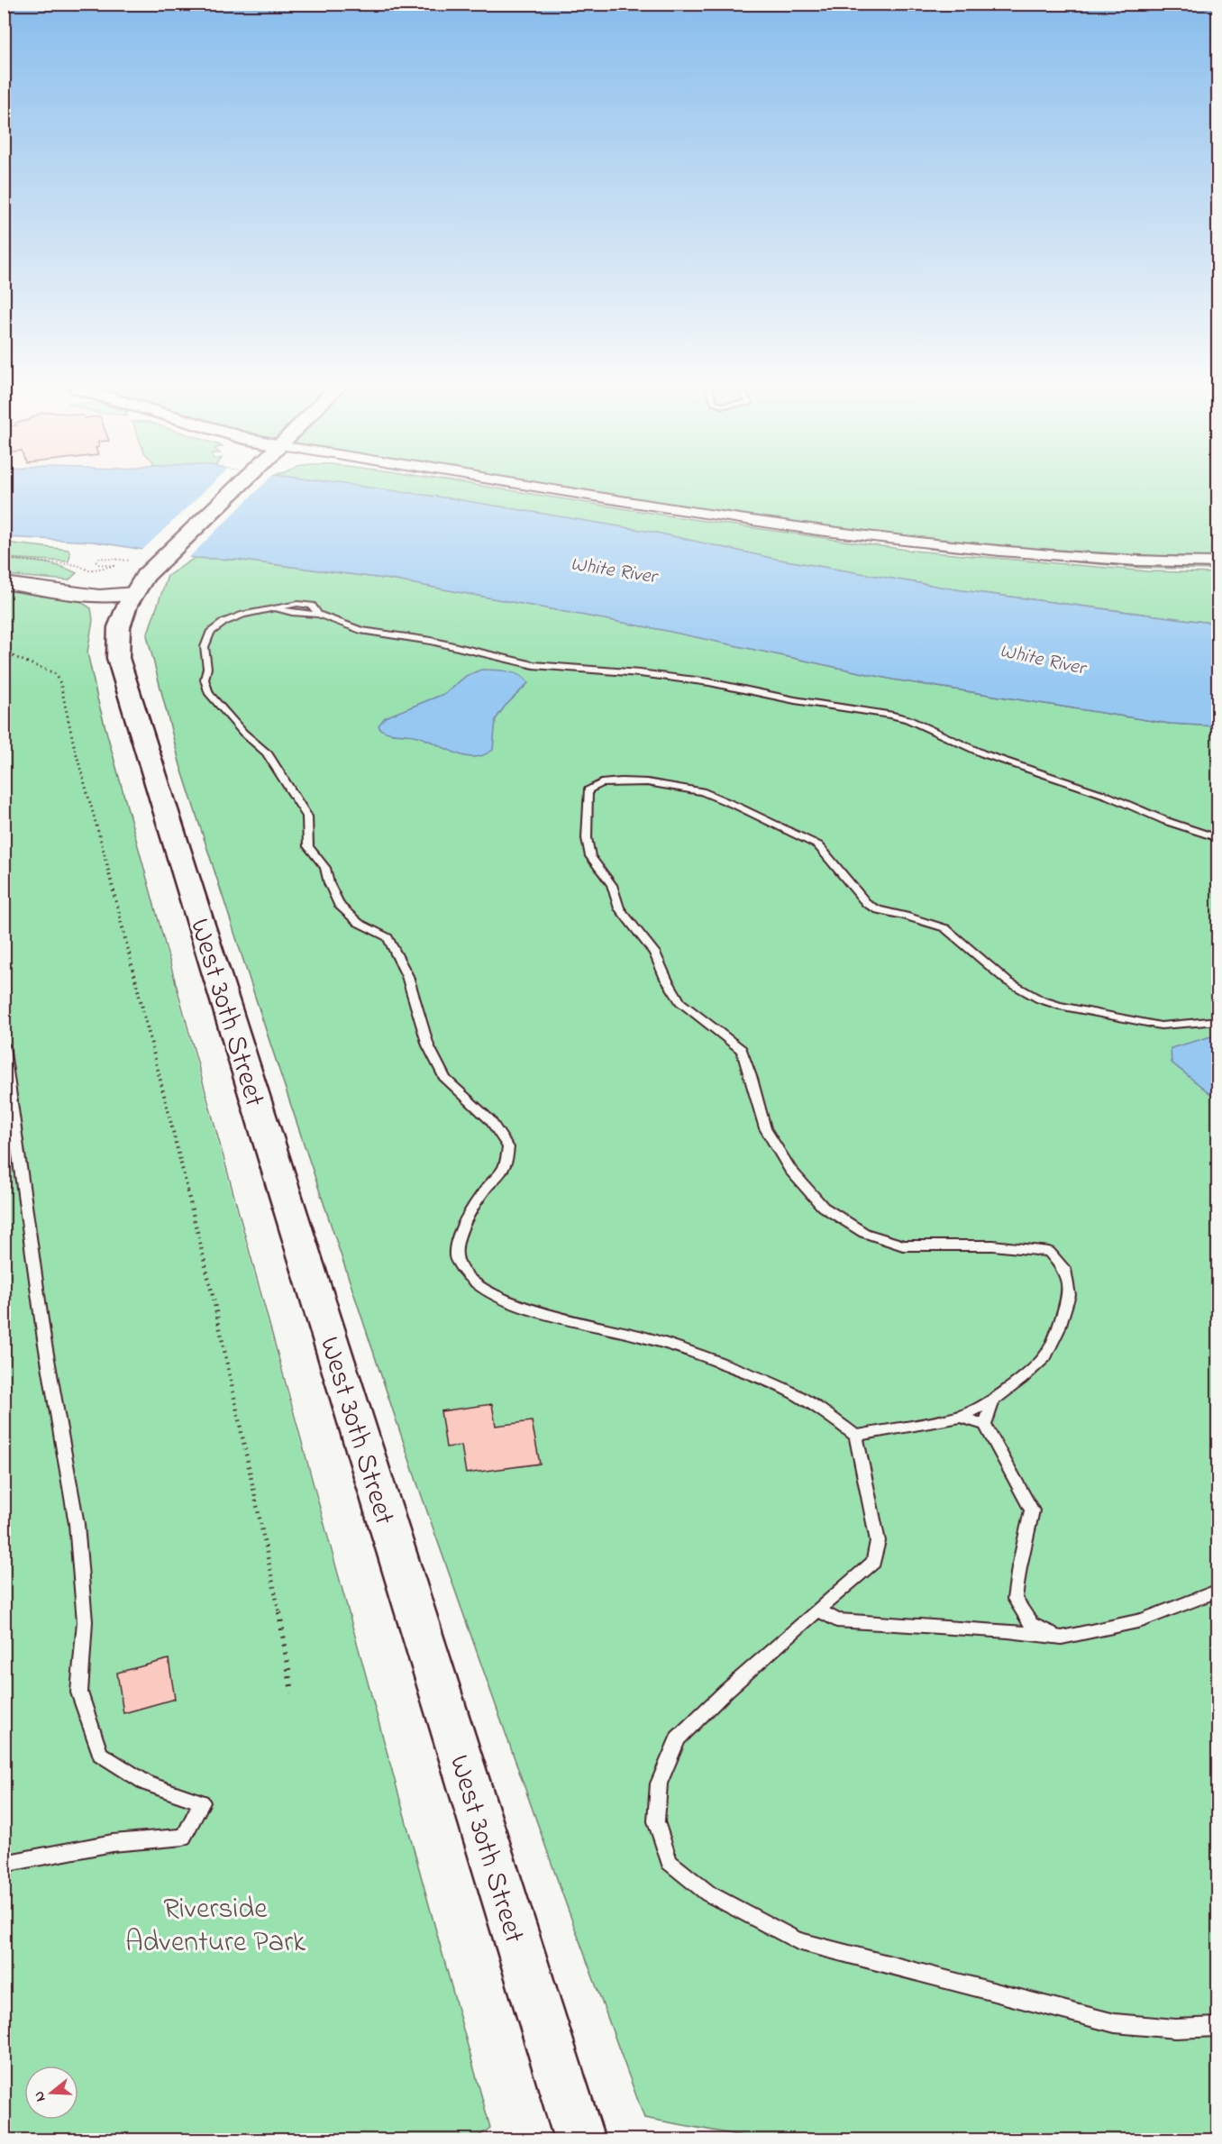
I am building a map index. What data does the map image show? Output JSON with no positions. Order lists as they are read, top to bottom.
{
  "streets": {
    "main road": ["West 30th Street"]
  },
  "water": ["White River"],
  "parks": ["Riverside Adventure Park"],
  "north": "left"
}
